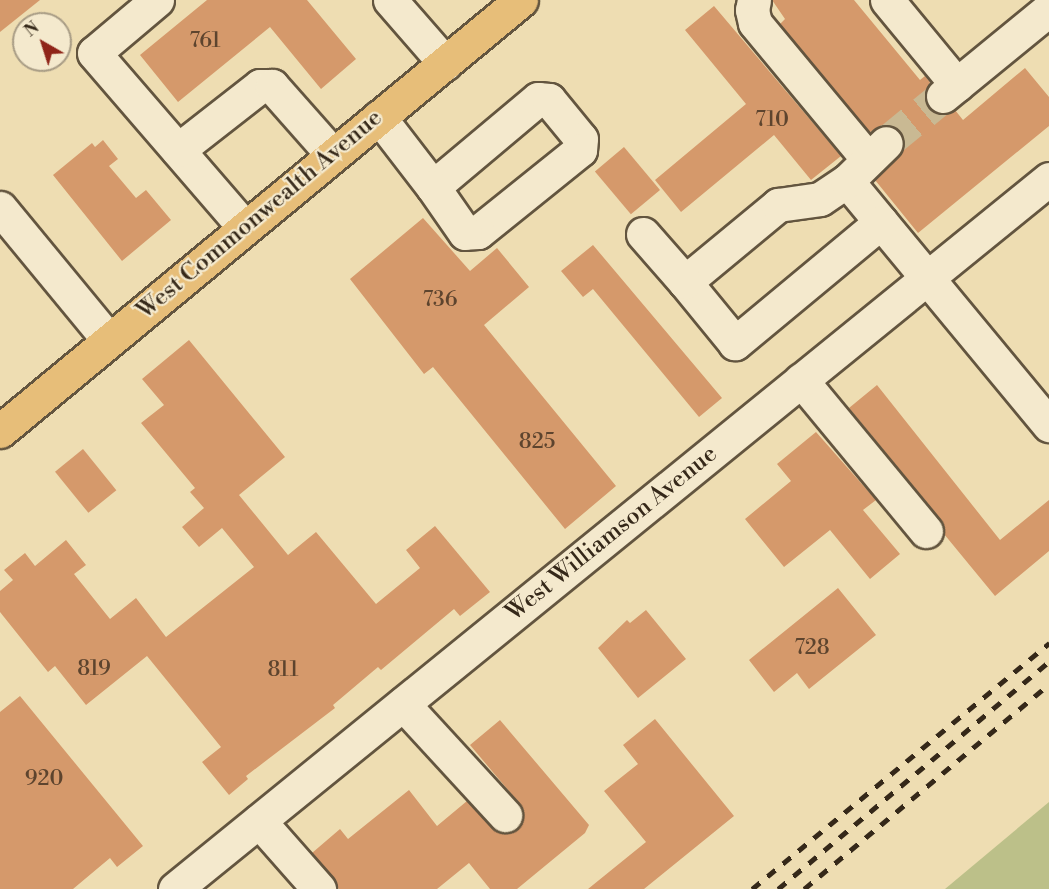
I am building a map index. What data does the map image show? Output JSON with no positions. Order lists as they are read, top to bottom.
{
  "streets": {
    "main road": ["West Commonwealth Avenue"],
    "street": ["West Williamson Avenue"]
  },
  "house_numbers": [
    "761",
    "710",
    "736",
    "825",
    "728",
    "819",
    "811",
    "920"
  ],
  "north": "top left"
}
